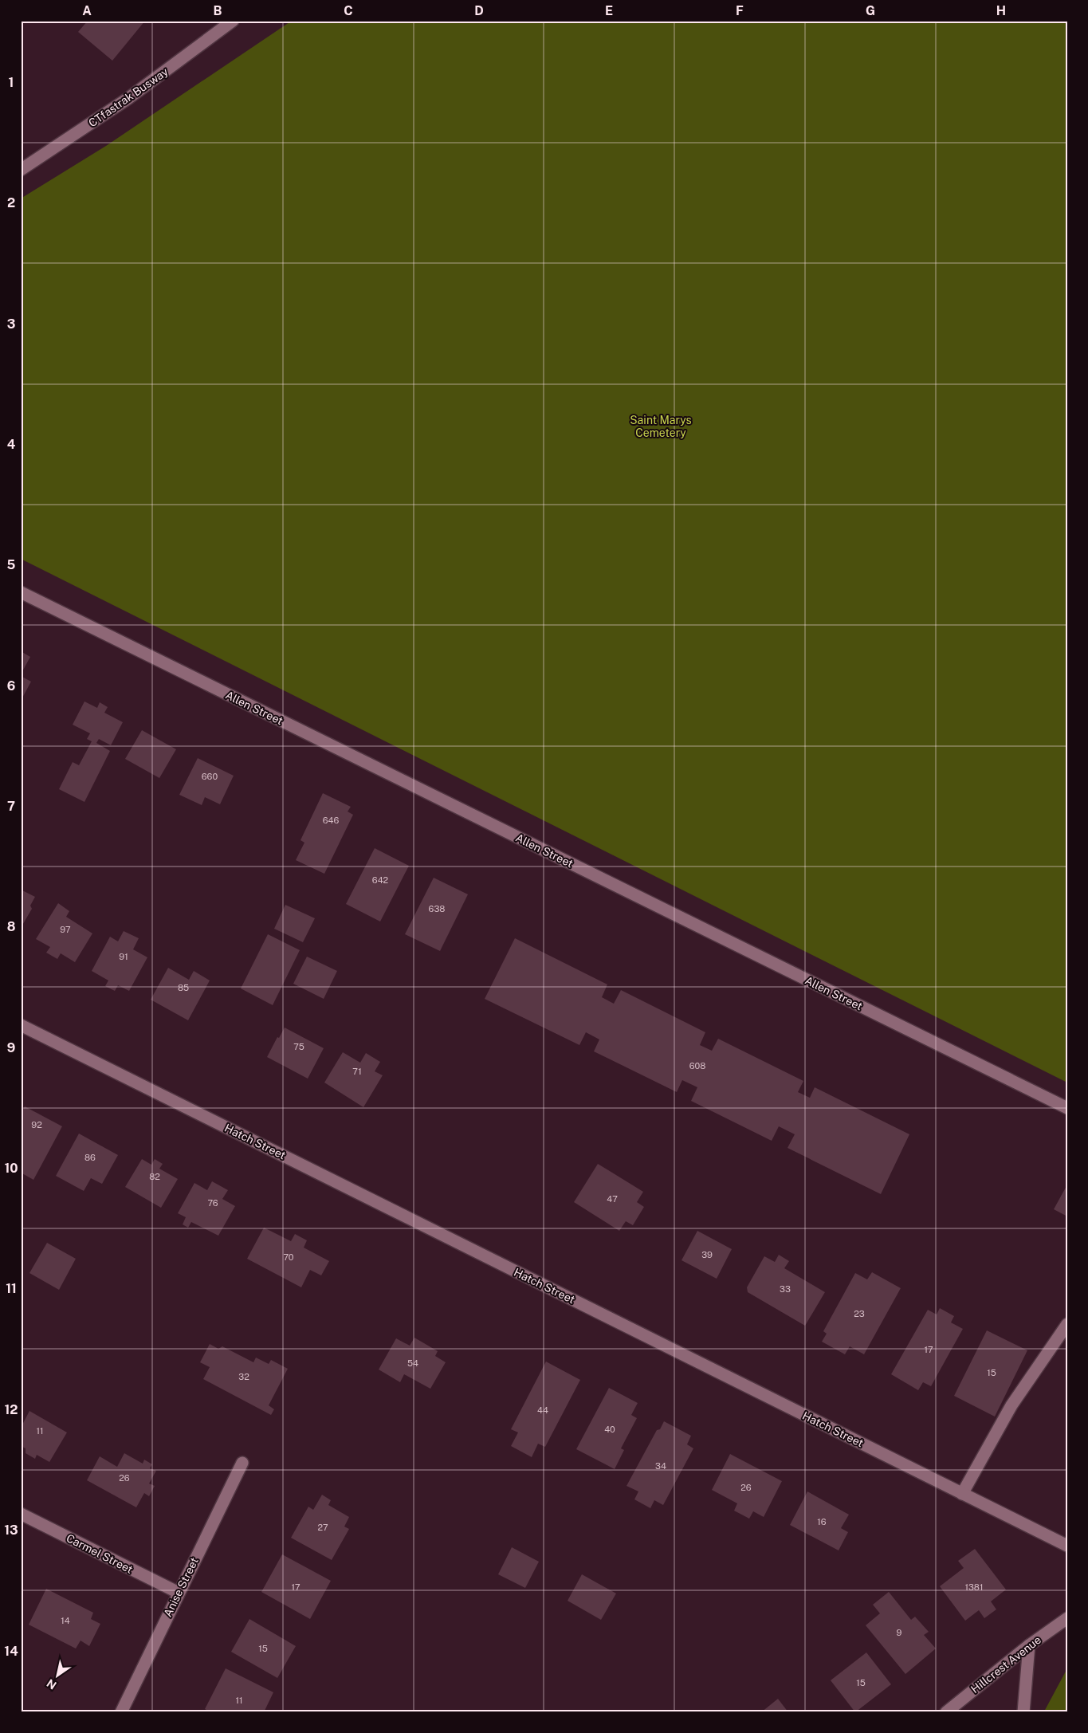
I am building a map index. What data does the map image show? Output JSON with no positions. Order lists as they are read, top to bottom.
{
  "streets": {
    "street": [
      "CTfastrak Busway",
      "Allen Street",
      "Hatch Street",
      "Carmel Street",
      "Anise Street",
      "Hillcrest Avenue"
    ]
  },
  "crossings": [
    ["Carmel Street", "Anise Street"]
  ],
  "parks": ["Saint Marys Cemetery"],
  "house_numbers": [
    "660",
    "646",
    "642",
    "638",
    "97",
    "91",
    "85",
    "75",
    "608",
    "71",
    "92",
    "86",
    "82",
    "47",
    "76",
    "39",
    "70",
    "33",
    "23",
    "17",
    "54",
    "15",
    "32",
    "44",
    "40",
    "11",
    "34",
    "26",
    "26",
    "16",
    "27",
    "17",
    "1381",
    "14",
    "9",
    "15",
    "15",
    "11"
  ],
  "north": "bottom left",
  "grid": {
    "columns": [
      "A",
      "B",
      "C",
      "D",
      "E",
      "F",
      "G",
      "H"
    ],
    "rows": [
      "1",
      "2",
      "3",
      "4",
      "5",
      "6",
      "7",
      "8",
      "9",
      "10",
      "11",
      "12",
      "13",
      "14"
    ]
  }
}
